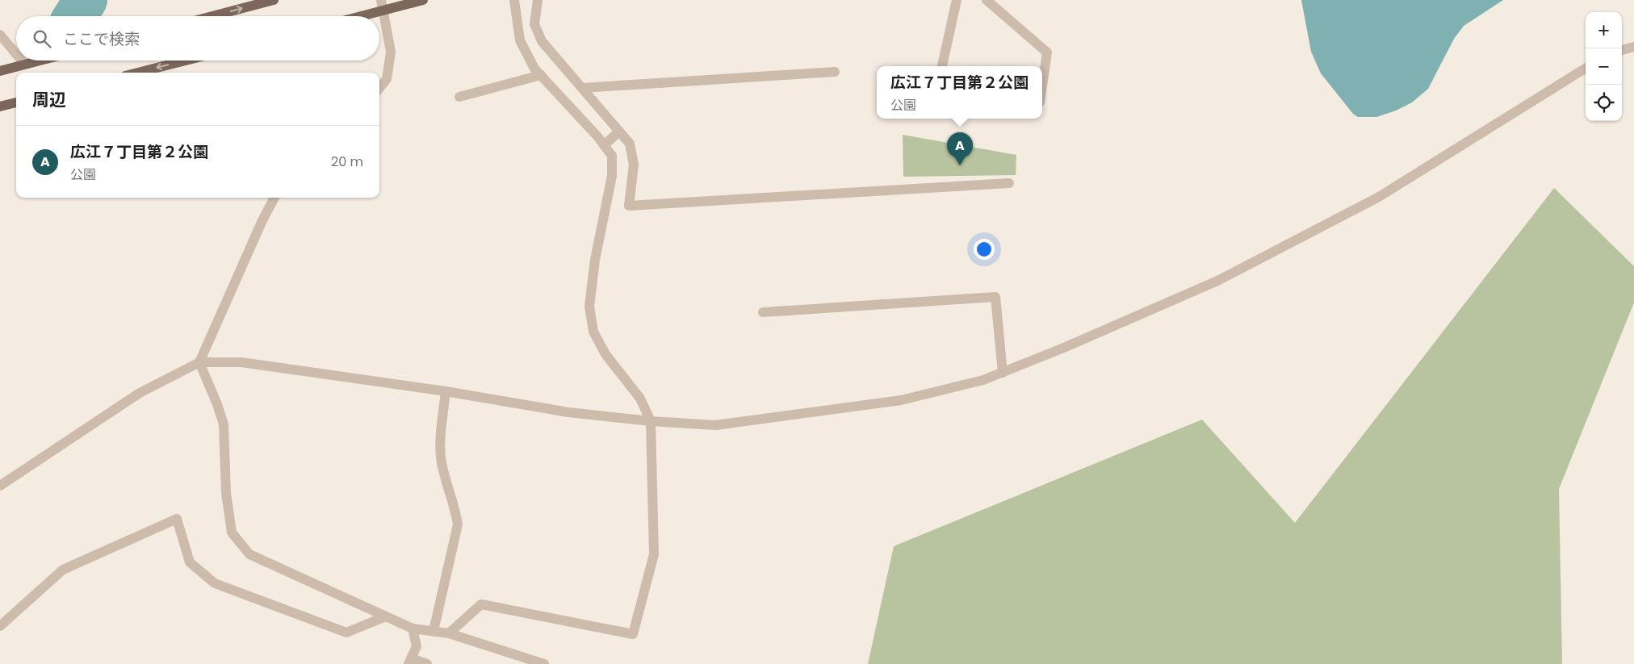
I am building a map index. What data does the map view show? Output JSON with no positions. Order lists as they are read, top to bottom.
{
  "page": {
    "map_buttons": ["+", "−"],
    "search": "ここで検索",
    "popup": ["広江７丁目第２公園", "公園"],
    "heading": "周辺",
    "list": [
      {
        "mark": "A",
        "name": "広江７丁目第２公園",
        "note": "公園",
        "value": "20 m"
      }
    ],
    "pins": "A"
  }
}
